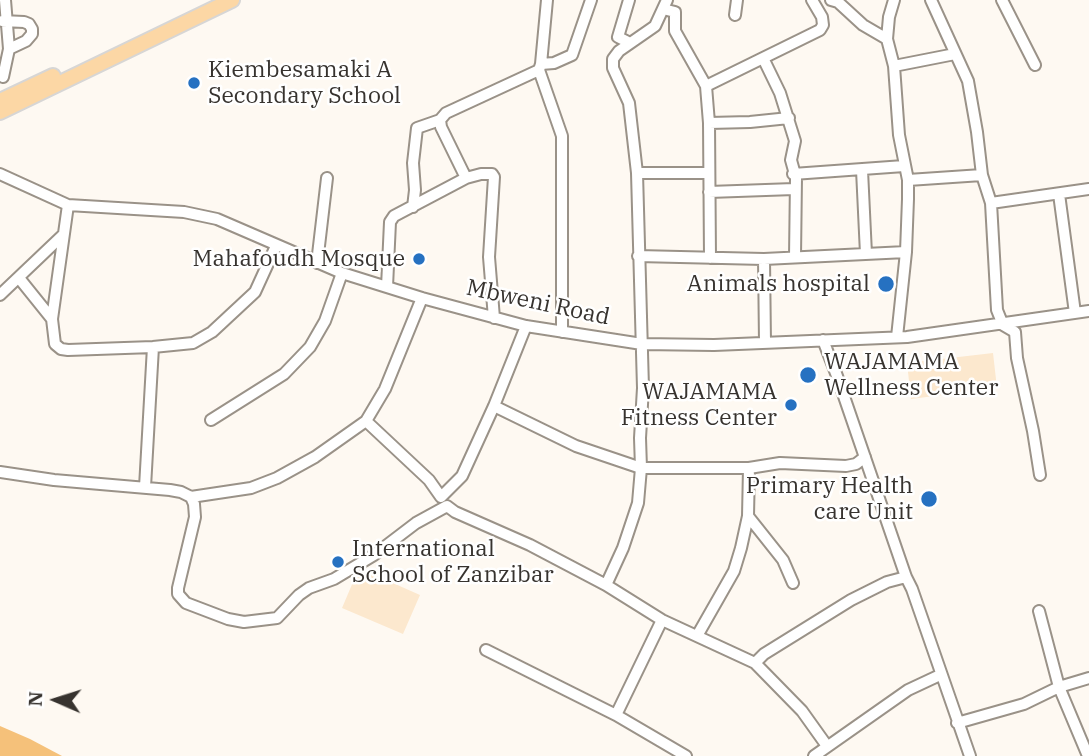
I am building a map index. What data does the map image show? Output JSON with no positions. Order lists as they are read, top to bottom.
{
  "streets": {
    "street": ["Mbweni Road"]
  },
  "places": [
    "Kiembesamaki A Secondary School",
    "Mahafoudh Mosque",
    "Animals hospital",
    "WAJAMAMA Wellness Center",
    "WAJAMAMA Fitness Center",
    "Primary Health care Unit",
    "International School of Zanzibar"
  ],
  "north": "left"
}
